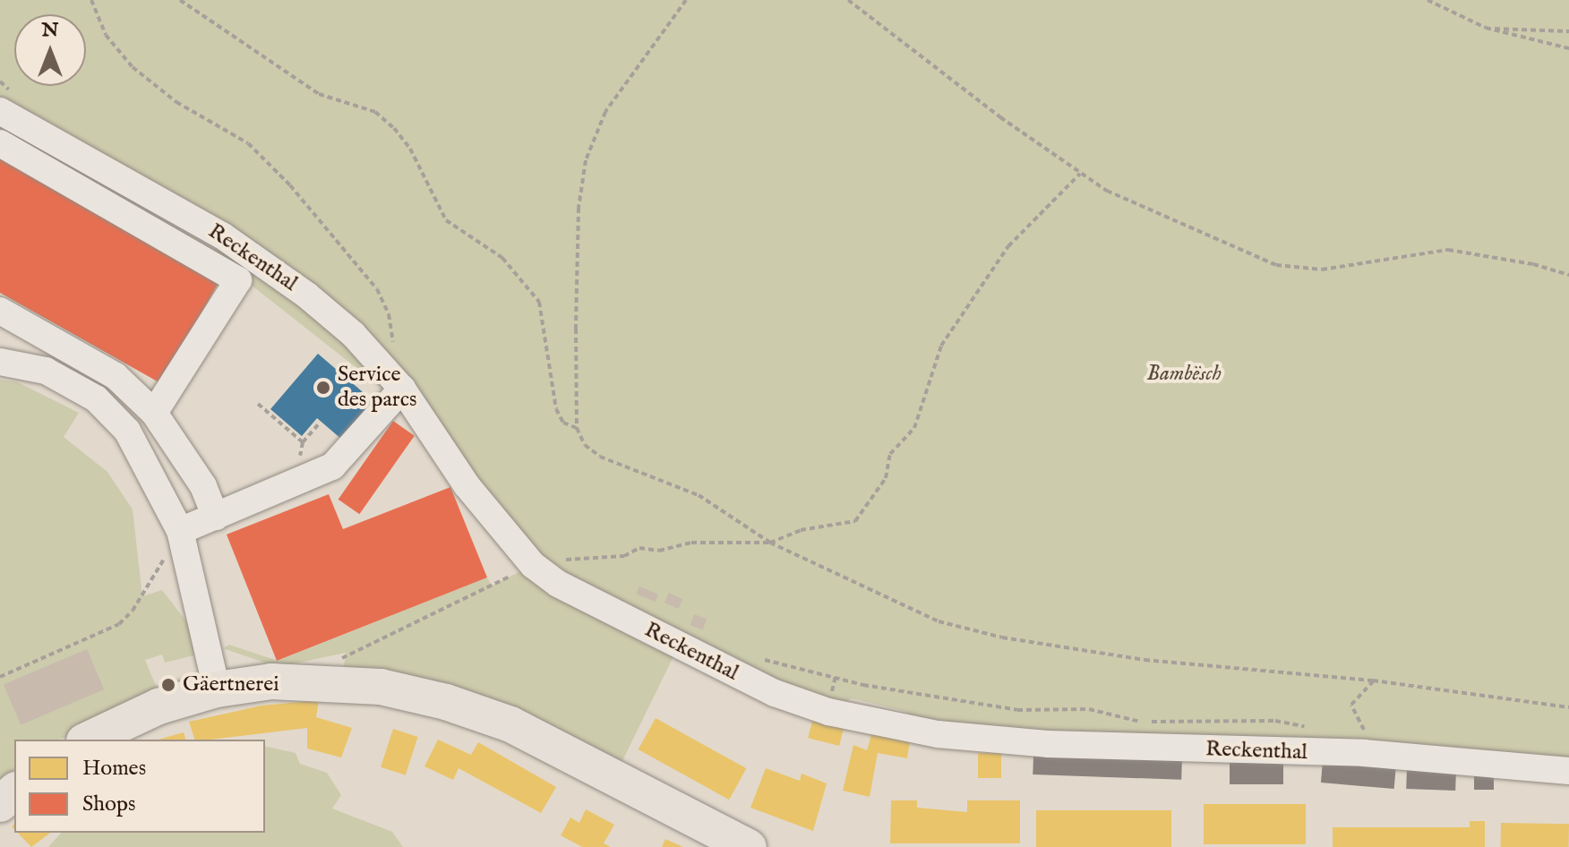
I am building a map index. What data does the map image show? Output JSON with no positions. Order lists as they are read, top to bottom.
{
  "streets": {
    "street": ["Reckenthal"]
  },
  "parks": ["Bambësch"],
  "places": ["Service des parcs", "Gäertnerei"],
  "legend": ["Homes", "Shops"],
  "north": "top"
}
